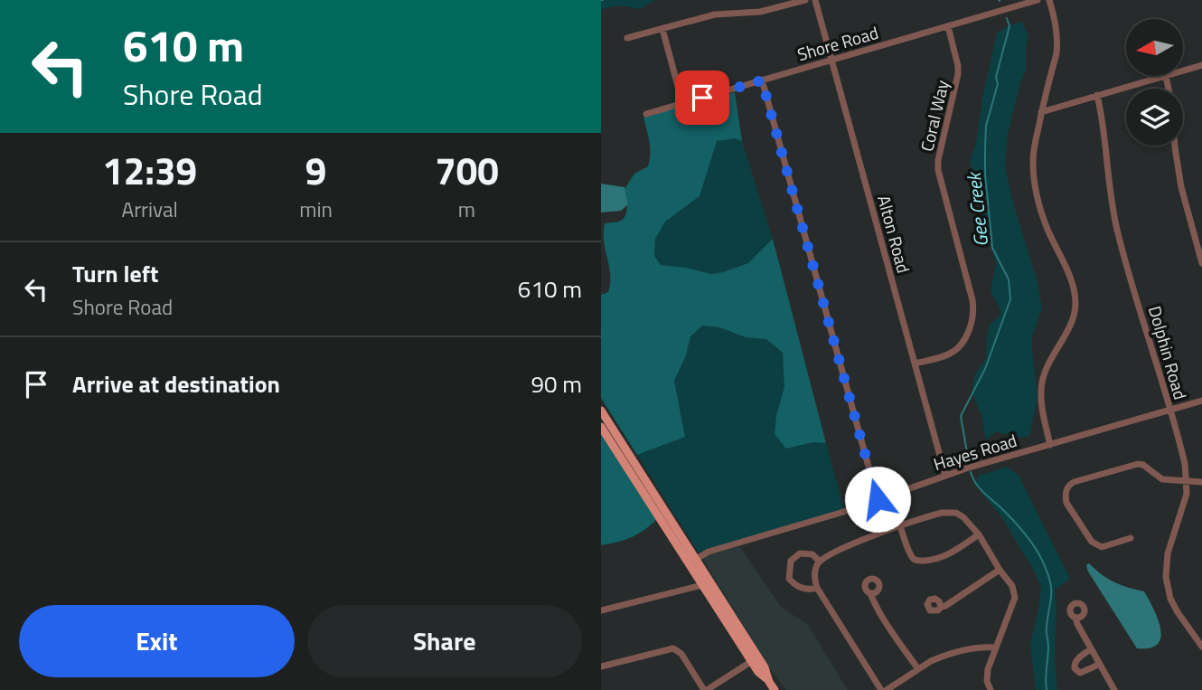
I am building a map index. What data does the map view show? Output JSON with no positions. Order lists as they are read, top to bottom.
{
  "streets": {
    "street": [
      "Shore Road",
      "Coral Way",
      "Alton Road",
      "Dolphin Road",
      "Hayes Road"
    ]
  },
  "crossings": [
    ["Shore Road", "Coral Way"],
    ["Shore Road", "Alton Road"],
    ["Coral Way", "Alton Road"],
    ["Alton Road", "Hayes Road"],
    ["Dolphin Road", "Hayes Road"]
  ],
  "water": ["Gee Creek"],
  "north": "left",
  "page": {
    "turn": ["610 m", "Shore Road"],
    "eta": [
      "12:39",
      "Arrival",
      "9",
      "min",
      "700",
      "m"
    ],
    "list": [
      {
        "name": "Turn left",
        "note": "Shore Road",
        "value": "610 m"
      },
      {
        "name": "Arrive at destination",
        "value": "90 m"
      }
    ],
    "buttons": ["Exit", "Share"]
  }
}
